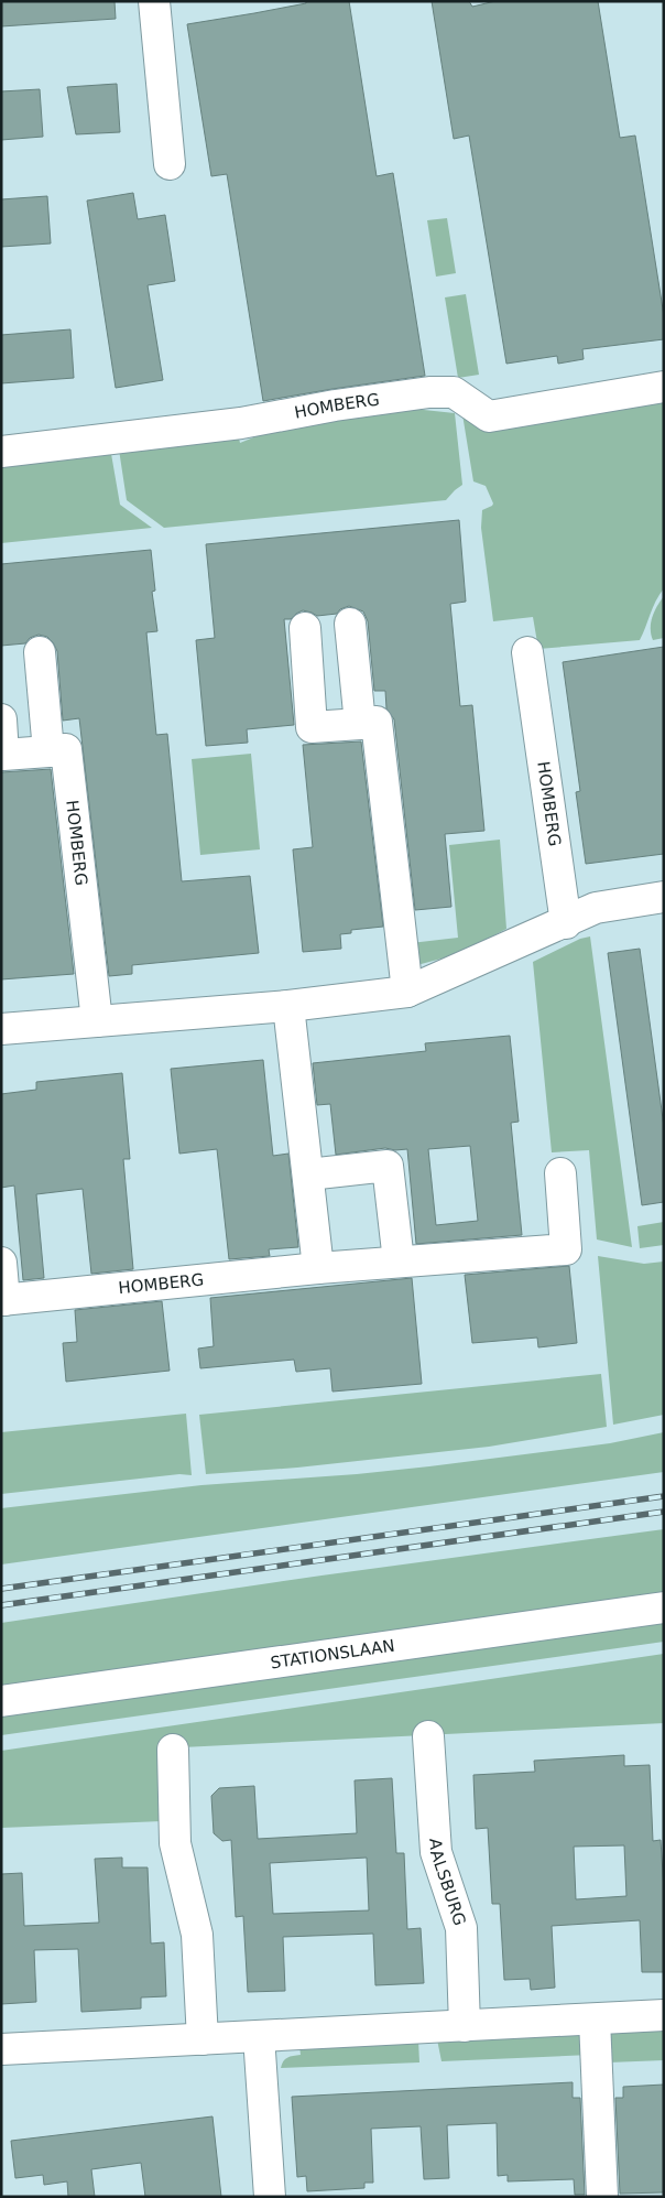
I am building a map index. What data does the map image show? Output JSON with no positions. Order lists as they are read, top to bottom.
{
  "streets": {
    "street": ["HOMBERG", "STATIONSLAAN", "AALSBURG"]
  }
}
